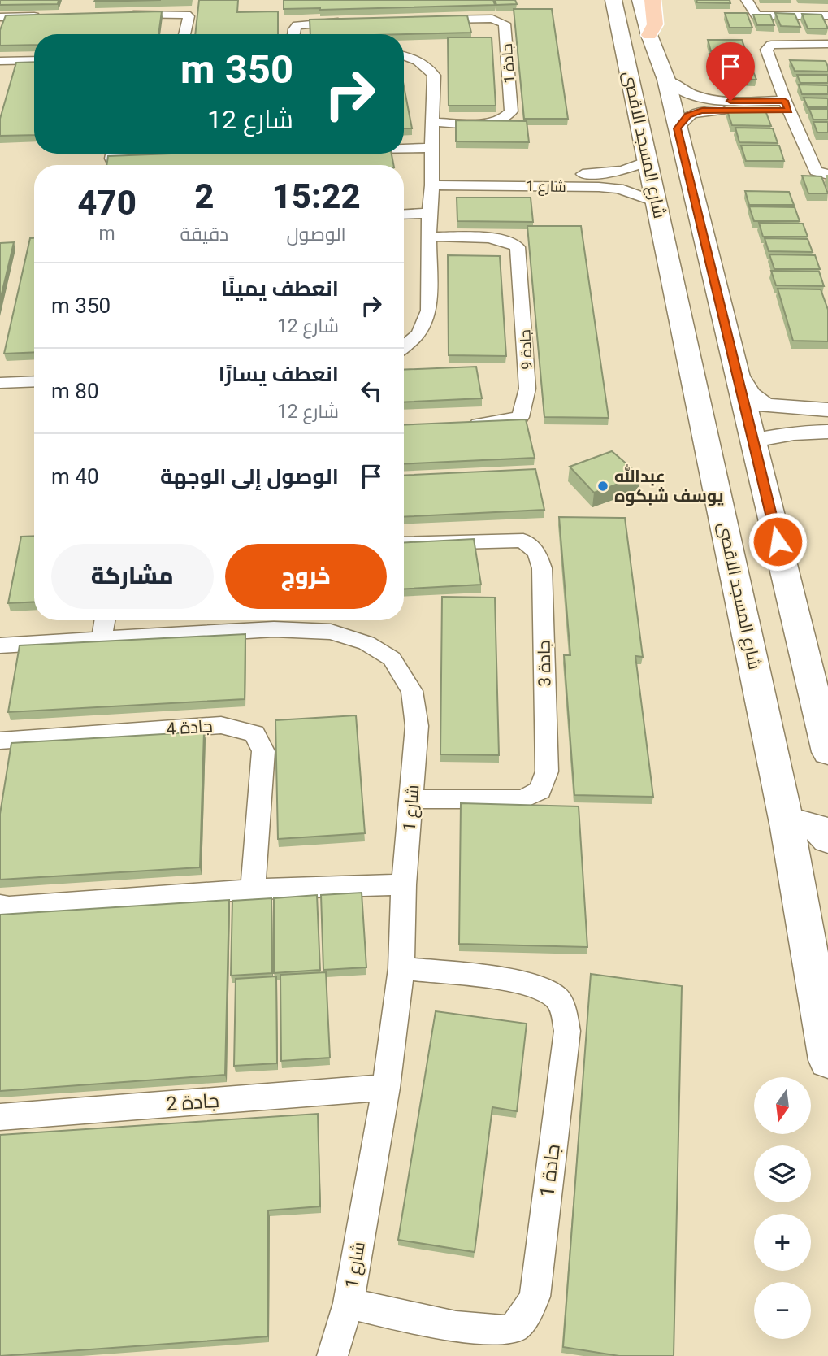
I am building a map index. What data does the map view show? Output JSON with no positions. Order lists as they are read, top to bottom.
{
  "streets": {
    "main road": ["شارع المسجد الاقصى"],
    "street": [
      "جادة 1",
      "شارع 1",
      "جادة 9",
      "جادة 3",
      "جادة 4",
      "جادة 2"
    ]
  },
  "crossings": [
    ["جادة 1", "شارع 1"],
    ["شارع المسجد الاقصى", "شارع 1"],
    ["شارع 1", "جادة 3"],
    ["شارع 1", "جادة 2"]
  ],
  "places": ["عبدالله يوسف شبكوه"],
  "north": "bottom",
  "page": {
    "turn": ["350 m", "شارع 12"],
    "eta": [
      "15:22",
      "الوصول",
      "2",
      "دقيقة",
      "470",
      "m"
    ],
    "list": [
      {
        "name": "انعطف يمينًا",
        "note": "شارع 12",
        "value": "350 m"
      },
      {
        "name": "انعطف يسارًا",
        "note": "شارع 12",
        "value": "80 m"
      },
      {
        "name": "الوصول إلى الوجهة",
        "value": "40 m"
      }
    ],
    "buttons": ["خروج", "مشاركة"],
    "map_buttons": ["+", "−"]
  }
}
